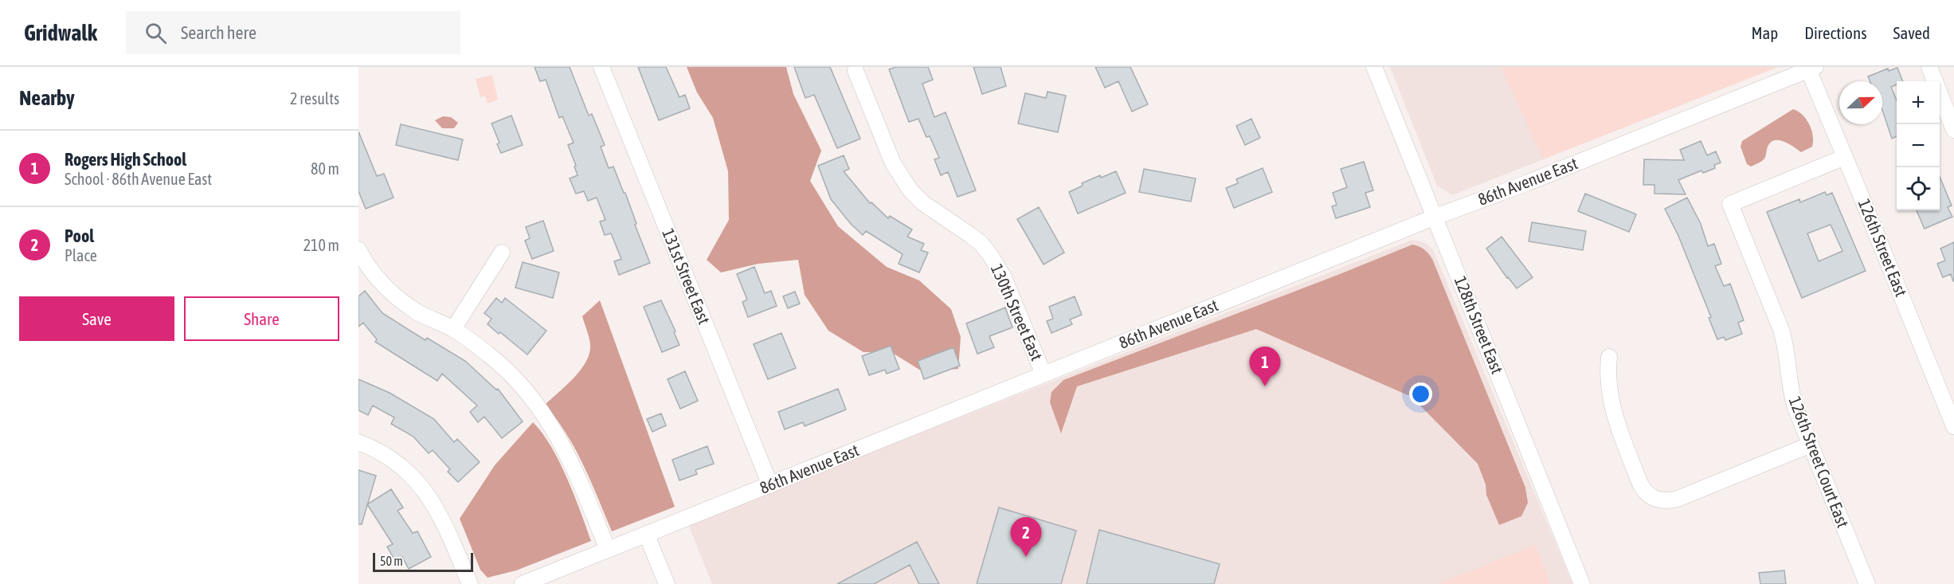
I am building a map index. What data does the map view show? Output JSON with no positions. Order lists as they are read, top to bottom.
{
  "streets": {
    "street": [
      "86th Avenue East",
      "126th Street East",
      "131st Street East",
      "130th Street East",
      "128th Street East",
      "126th Street Court East"
    ]
  },
  "crossings": [
    ["86th Avenue East", "126th Street East"],
    ["86th Avenue East", "131st Street East"],
    ["86th Avenue East", "130th Street East"],
    ["86th Avenue East", "128th Street East"],
    ["126th Street East", "126th Street Court East"]
  ],
  "scale_bar": "50 m",
  "north": "right",
  "page": {
    "header": "Gridwalk",
    "search": "Search here",
    "nav": ["Map", "Directions", "Saved"],
    "heading": ["Nearby", "2 results"],
    "map_buttons": ["+", "−"],
    "list": [
      {
        "mark": "1",
        "name": "Rogers High School",
        "note": "School · 86th Avenue East",
        "value": "80 m"
      },
      {
        "mark": "2",
        "name": "Pool",
        "note": "Place",
        "value": "210 m"
      }
    ],
    "buttons": ["Save", "Share"],
    "pins": ["1", "2"],
    "scale": "50 m"
  }
}
